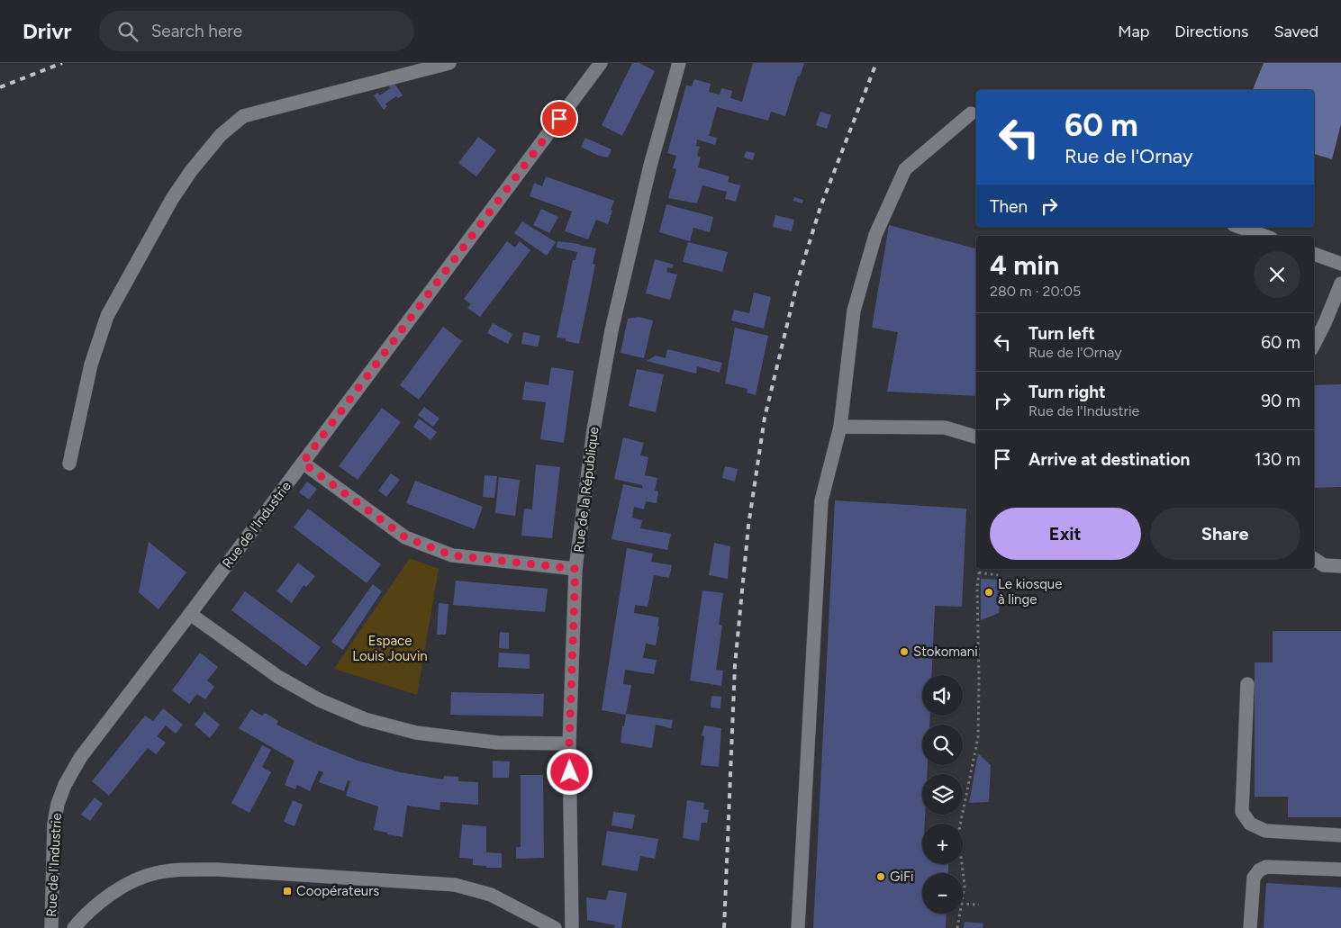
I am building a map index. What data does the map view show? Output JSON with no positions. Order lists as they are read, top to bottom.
{
  "streets": {
    "street": ["Rue de la République", "Rue de l'Industrie"]
  },
  "parks": ["Espace Louis Jouvin"],
  "places": {
    "other": ["Le kiosque à linge", "Stokomani", "GiFi"],
    "transit": ["Coopérateurs"]
  },
  "page": {
    "header": "Drivr",
    "search": "Search here",
    "nav": ["Map", "Directions", "Saved"],
    "turn": ["60 m", "Rue de l'Ornay"],
    "then": "Then",
    "heading": ["4 min", "280 m · 20:05"],
    "list": [
      {
        "name": "Turn left",
        "note": "Rue de l'Ornay",
        "value": "60 m"
      },
      {
        "name": "Turn right",
        "note": "Rue de l'Industrie",
        "value": "90 m"
      },
      {
        "name": "Arrive at destination",
        "value": "130 m"
      }
    ],
    "buttons": ["Exit", "Share"],
    "map_buttons": ["+", "−"]
  }
}
